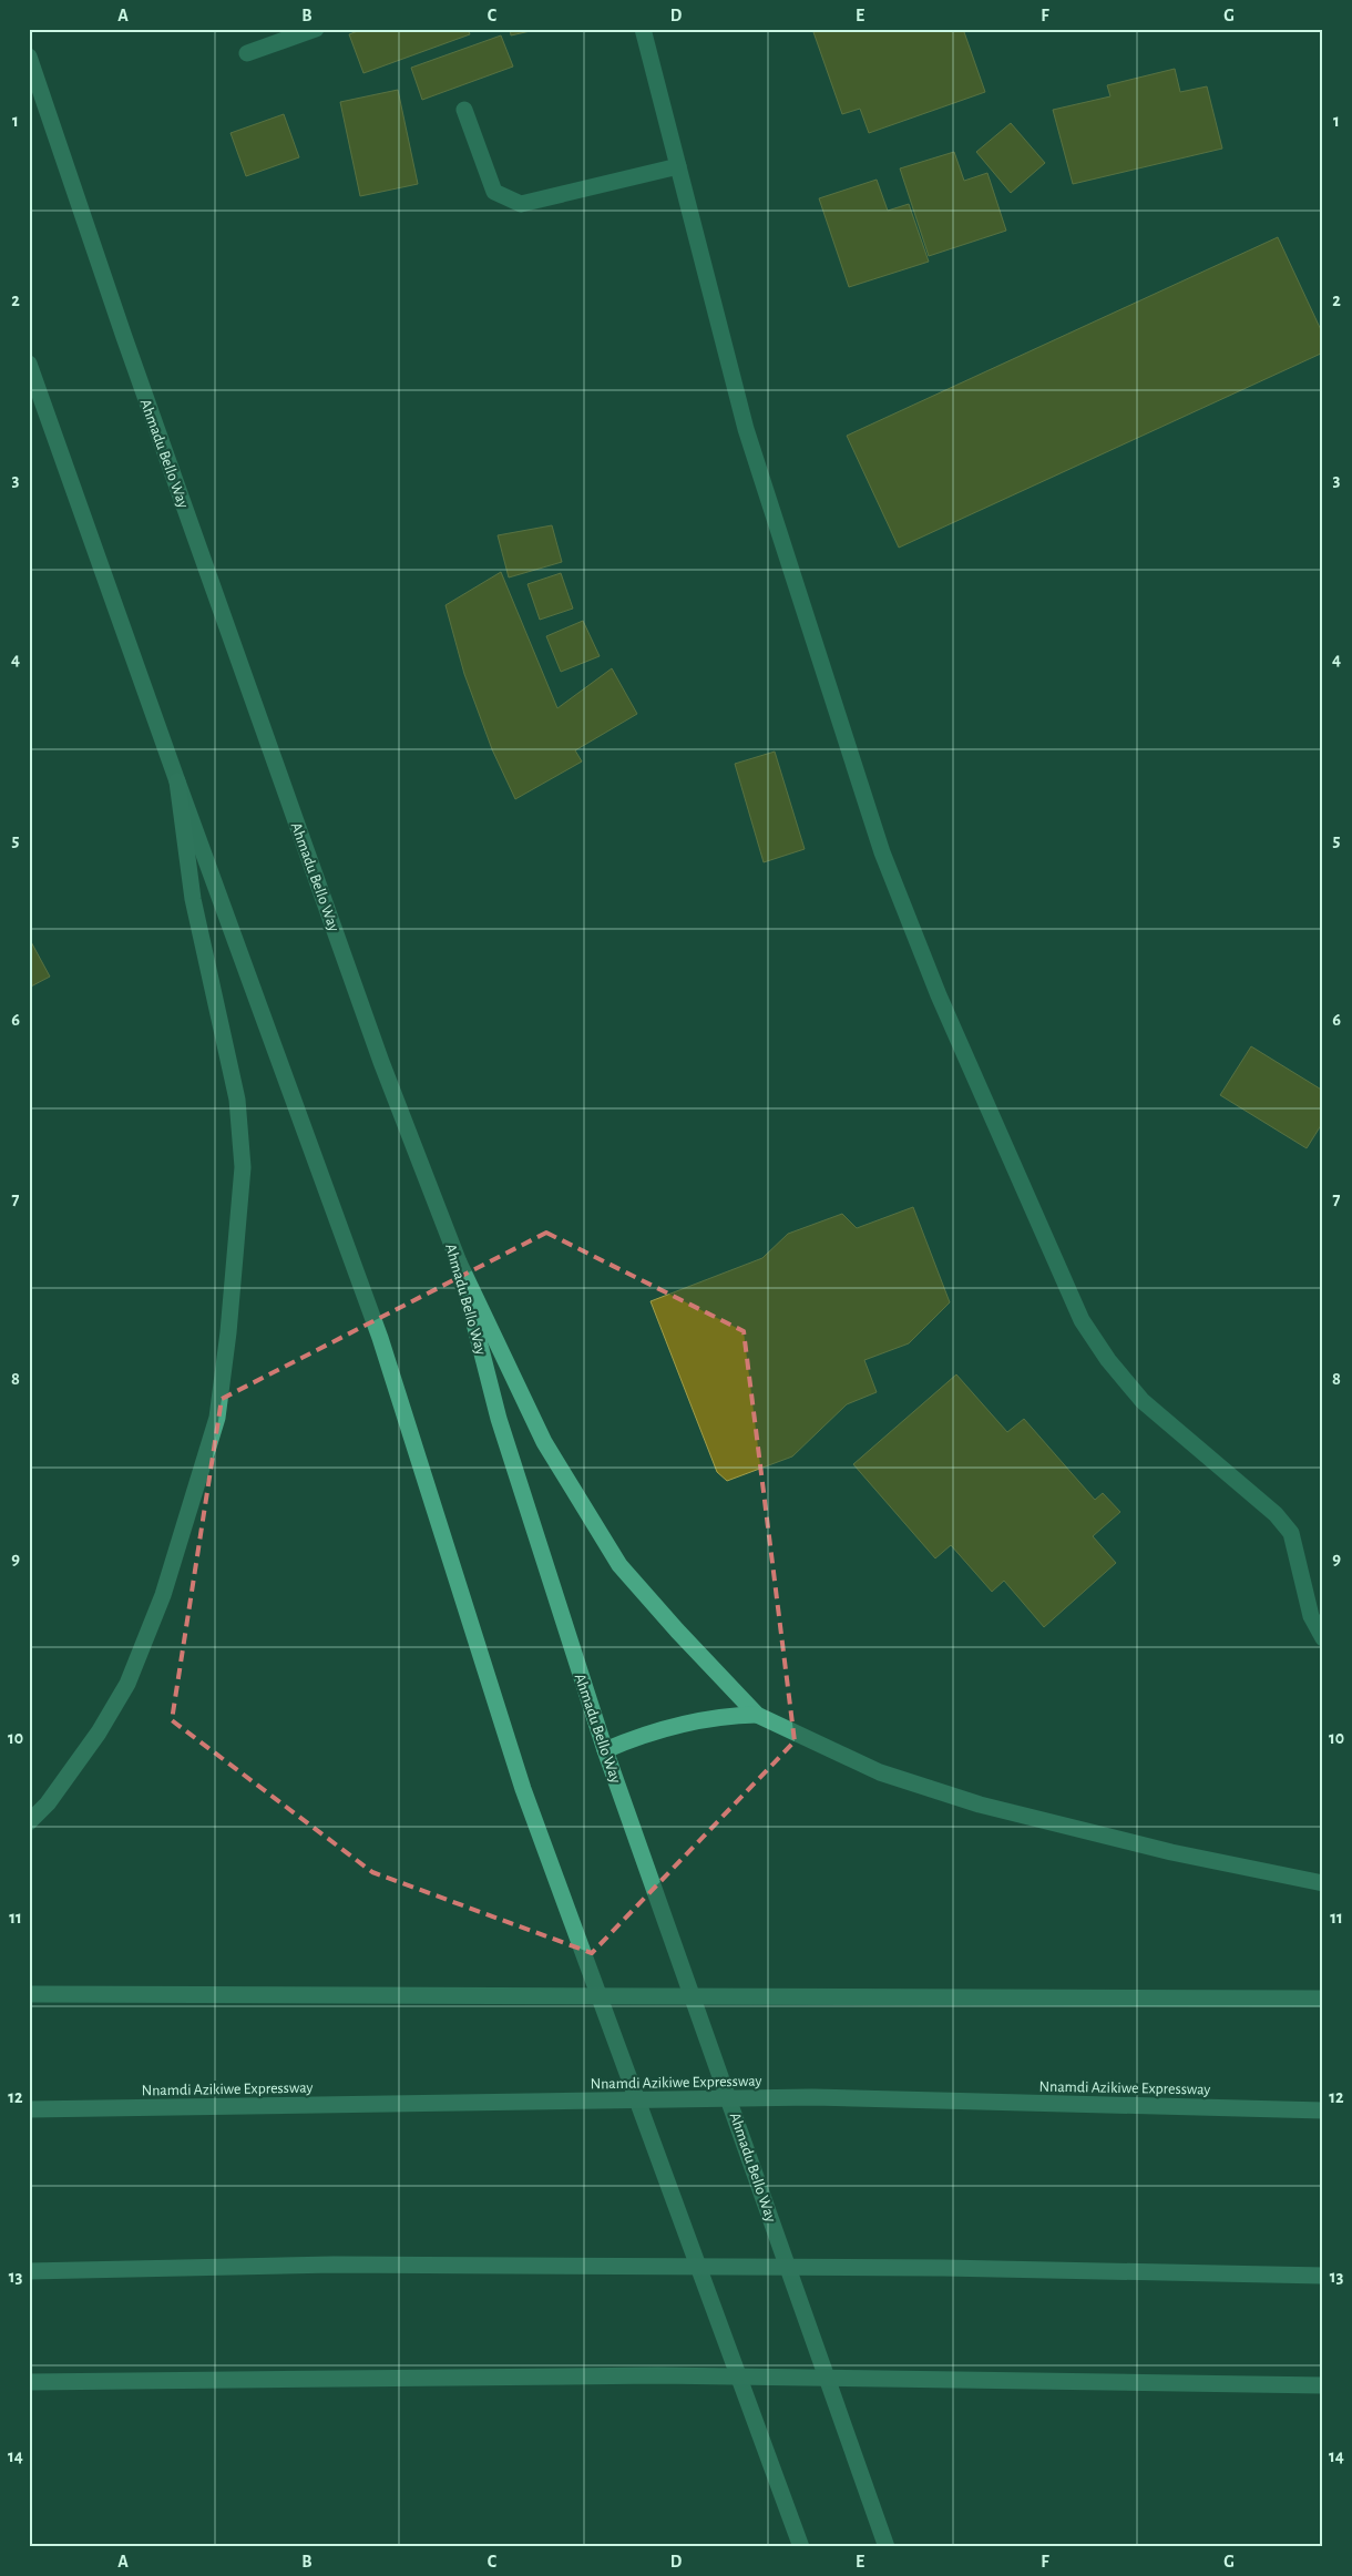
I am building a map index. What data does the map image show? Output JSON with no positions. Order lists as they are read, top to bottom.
{
  "streets": {
    "highway": ["Nnamdi Azikiwe Expressway"],
    "main road": ["Ahmadu Bello Way"]
  },
  "grid": {
    "columns": [
      "A",
      "B",
      "C",
      "D",
      "E",
      "F",
      "G"
    ],
    "rows": [
      "1",
      "2",
      "3",
      "4",
      "5",
      "6",
      "7",
      "8",
      "9",
      "10",
      "11",
      "12",
      "13",
      "14"
    ]
  }
}
